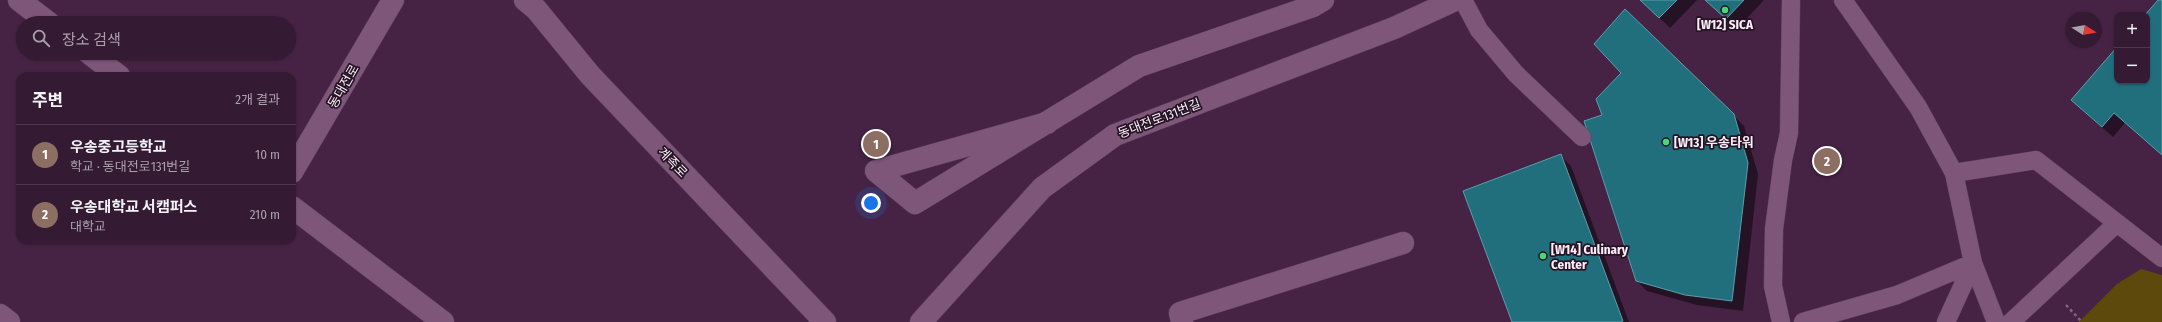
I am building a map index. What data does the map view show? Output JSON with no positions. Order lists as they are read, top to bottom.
{
  "streets": {
    "street": ["동대전로", "동대전로131번길", "계족로"]
  },
  "places": ["[W12] SICA", "[W13] 우송타워", "[W14] Culinary Center"],
  "north": "right",
  "page": {
    "map_buttons": ["+", "−"],
    "search": "장소 검색",
    "heading": ["주변", "2개 결과"],
    "list": [
      {
        "mark": "1",
        "name": "우송중고등학교",
        "note": "학교 · 동대전로131번길",
        "value": "10 m"
      },
      {
        "mark": "2",
        "name": "우송대학교 서캠퍼스",
        "note": "대학교",
        "value": "210 m"
      }
    ],
    "pins": ["1", "2"]
  }
}
